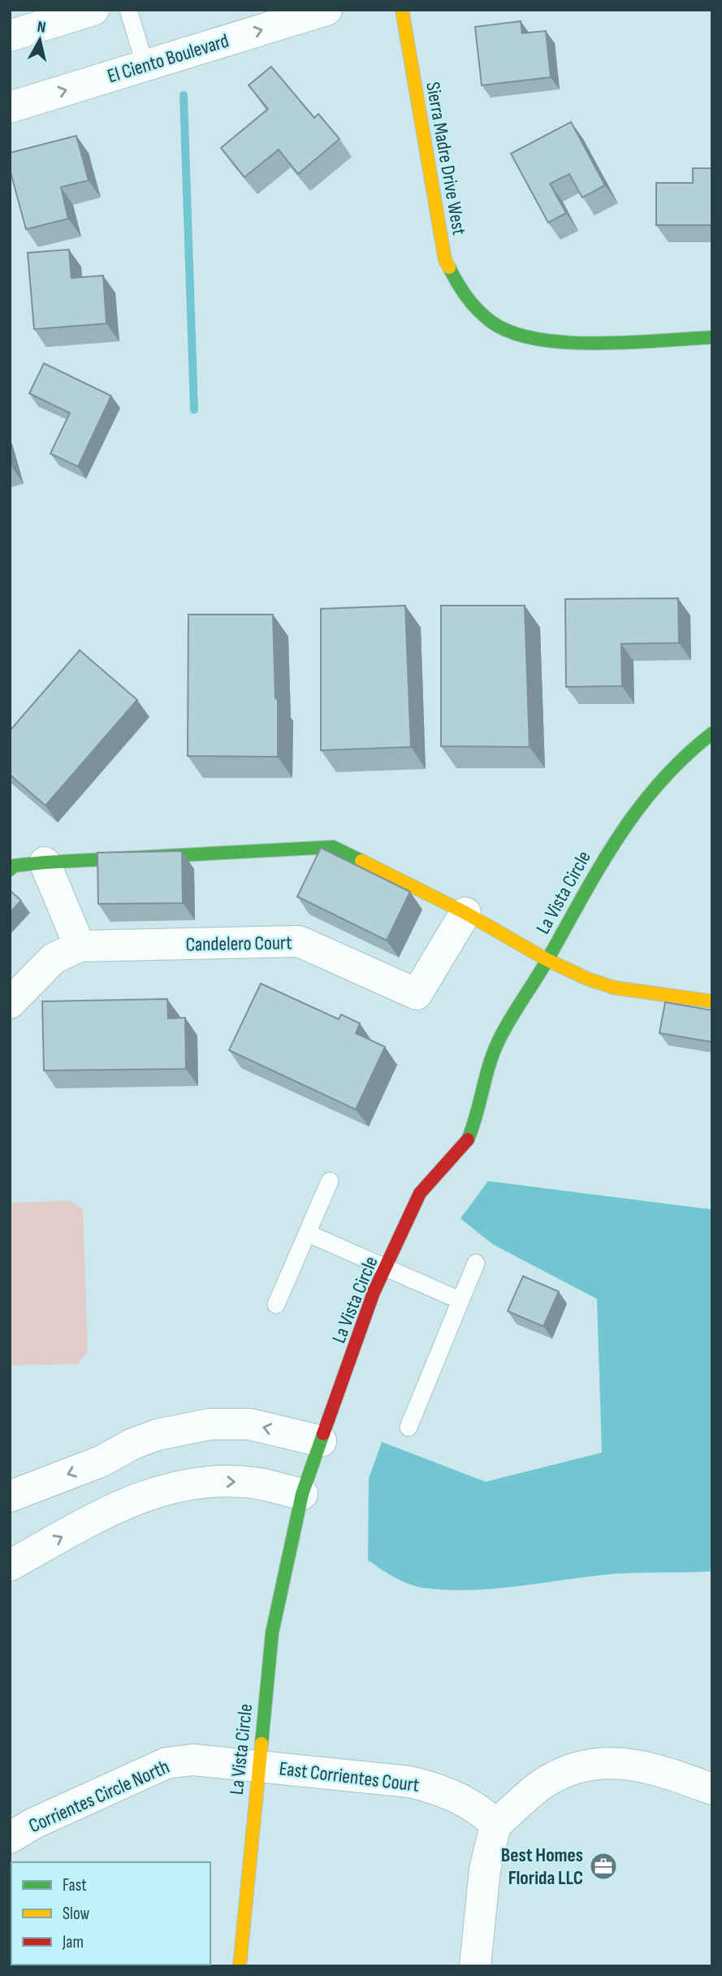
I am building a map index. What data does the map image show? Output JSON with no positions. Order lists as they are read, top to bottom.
{
  "streets": {
    "street": [
      "El Ciento Boulevard",
      "Sierra Madre Drive West",
      "La Vista Circle",
      "Candelero Court",
      "East Corrientes Court",
      "Corrientes Circle North"
    ]
  },
  "crossings": [
    ["La Vista Circle", "East Corrientes Court"],
    ["La Vista Circle", "Corrientes Circle North"],
    ["East Corrientes Court", "Corrientes Circle North"]
  ],
  "one_way": ["El Ciento Boulevard"],
  "places": {
    "office": ["Best Homes Florida LLC"]
  },
  "legend": ["Fast", "Slow", "Jam"],
  "north": "top"
}
